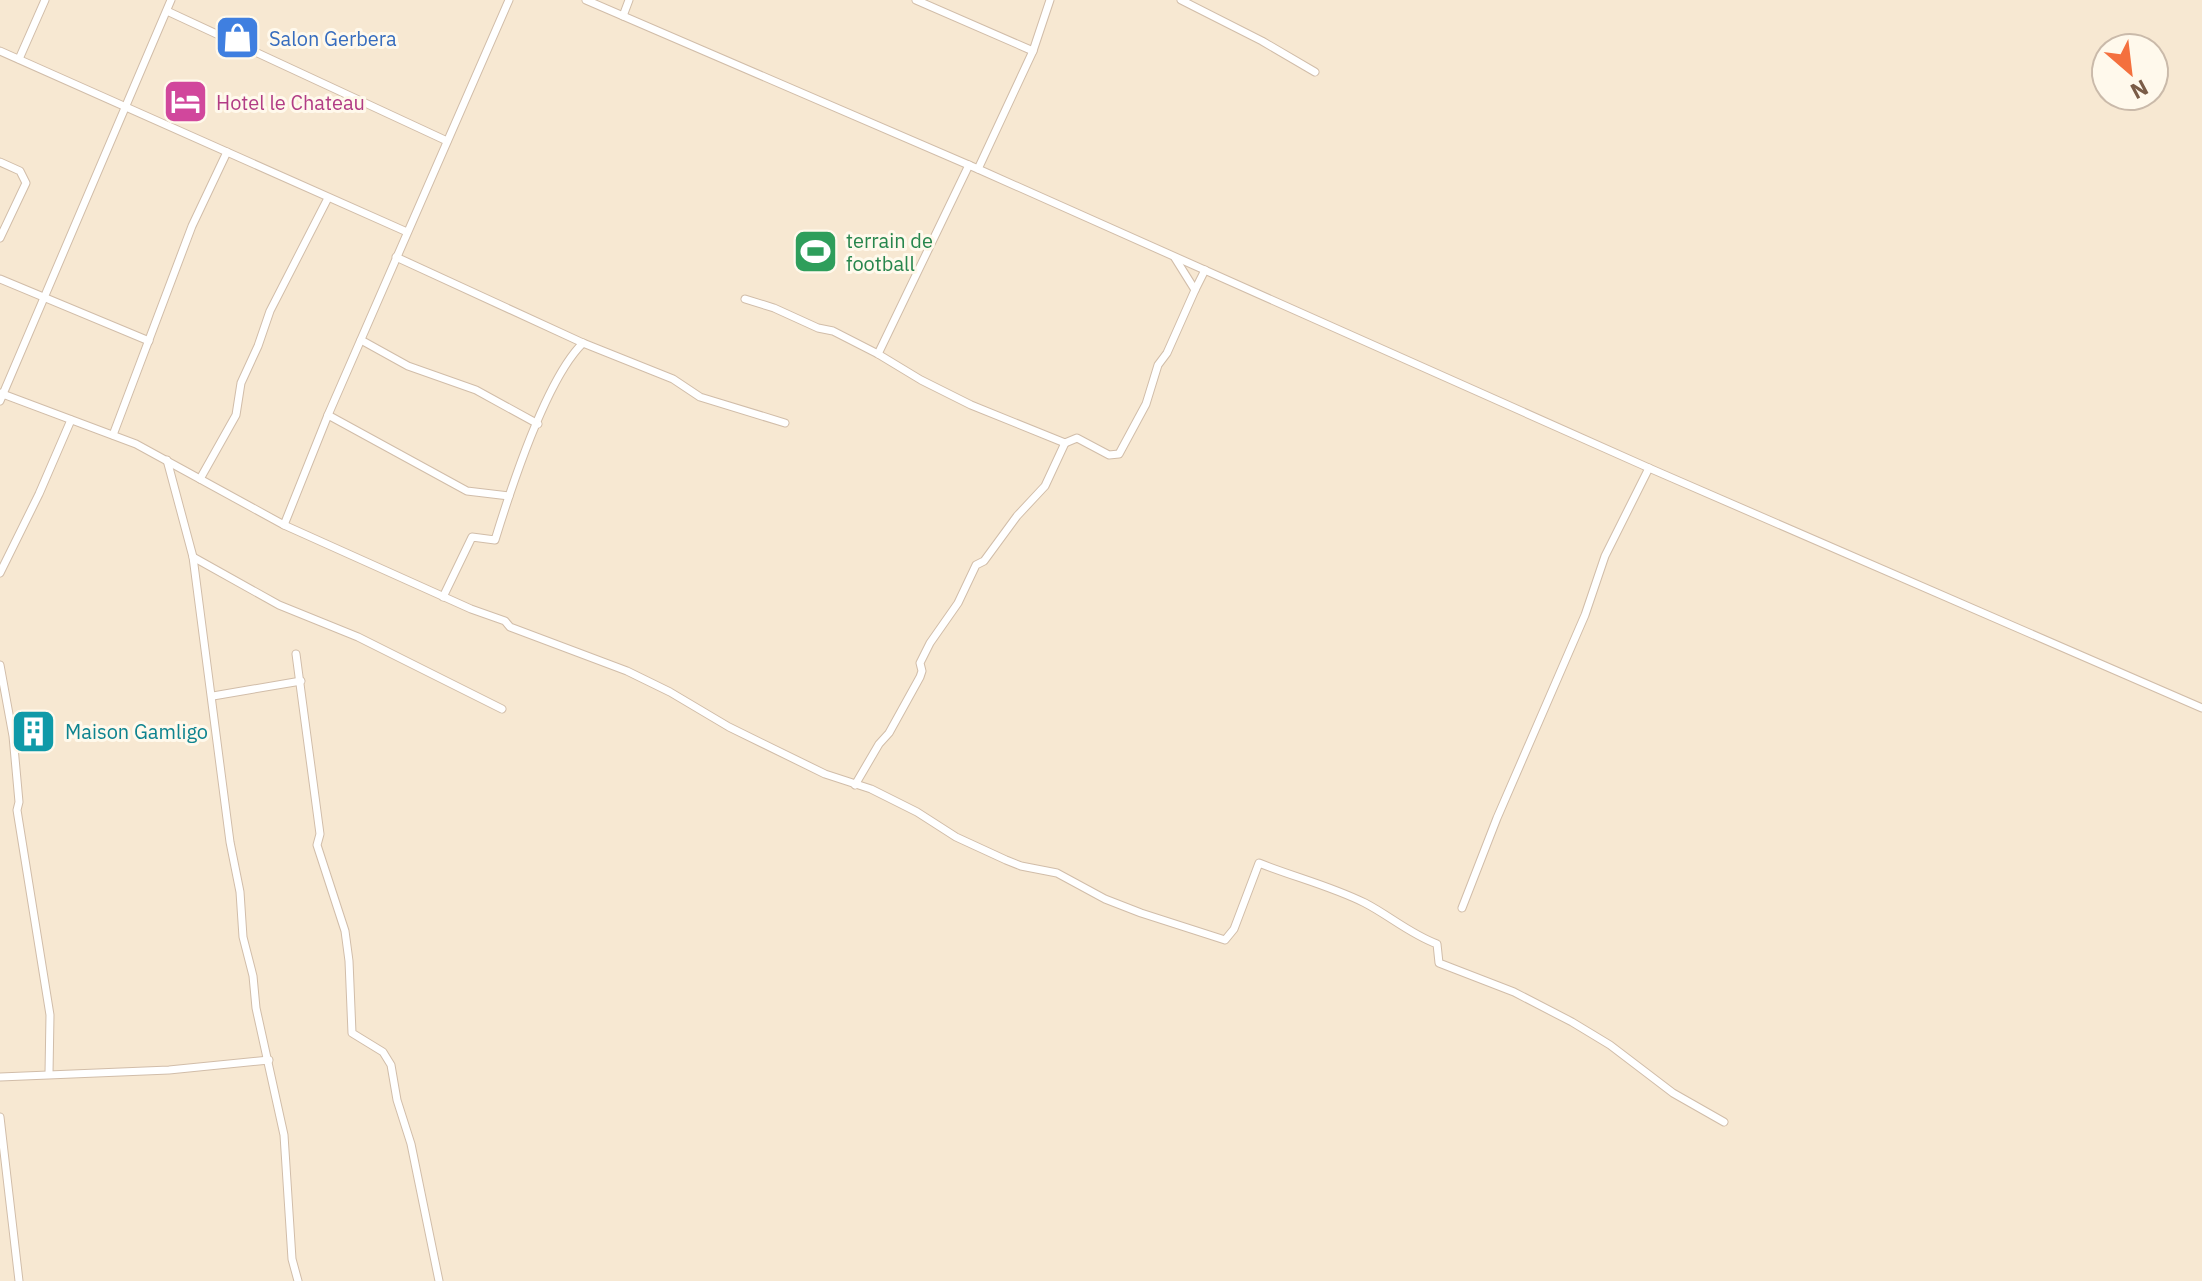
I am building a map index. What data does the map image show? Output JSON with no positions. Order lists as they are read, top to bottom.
{
  "places": {
    "shop": ["Salon Gerbera"],
    "hotel": ["Hotel le Chateau"],
    "sports": ["terrain de football"],
    "building": ["Maison Gamligo"]
  },
  "north": "bottom right"
}
